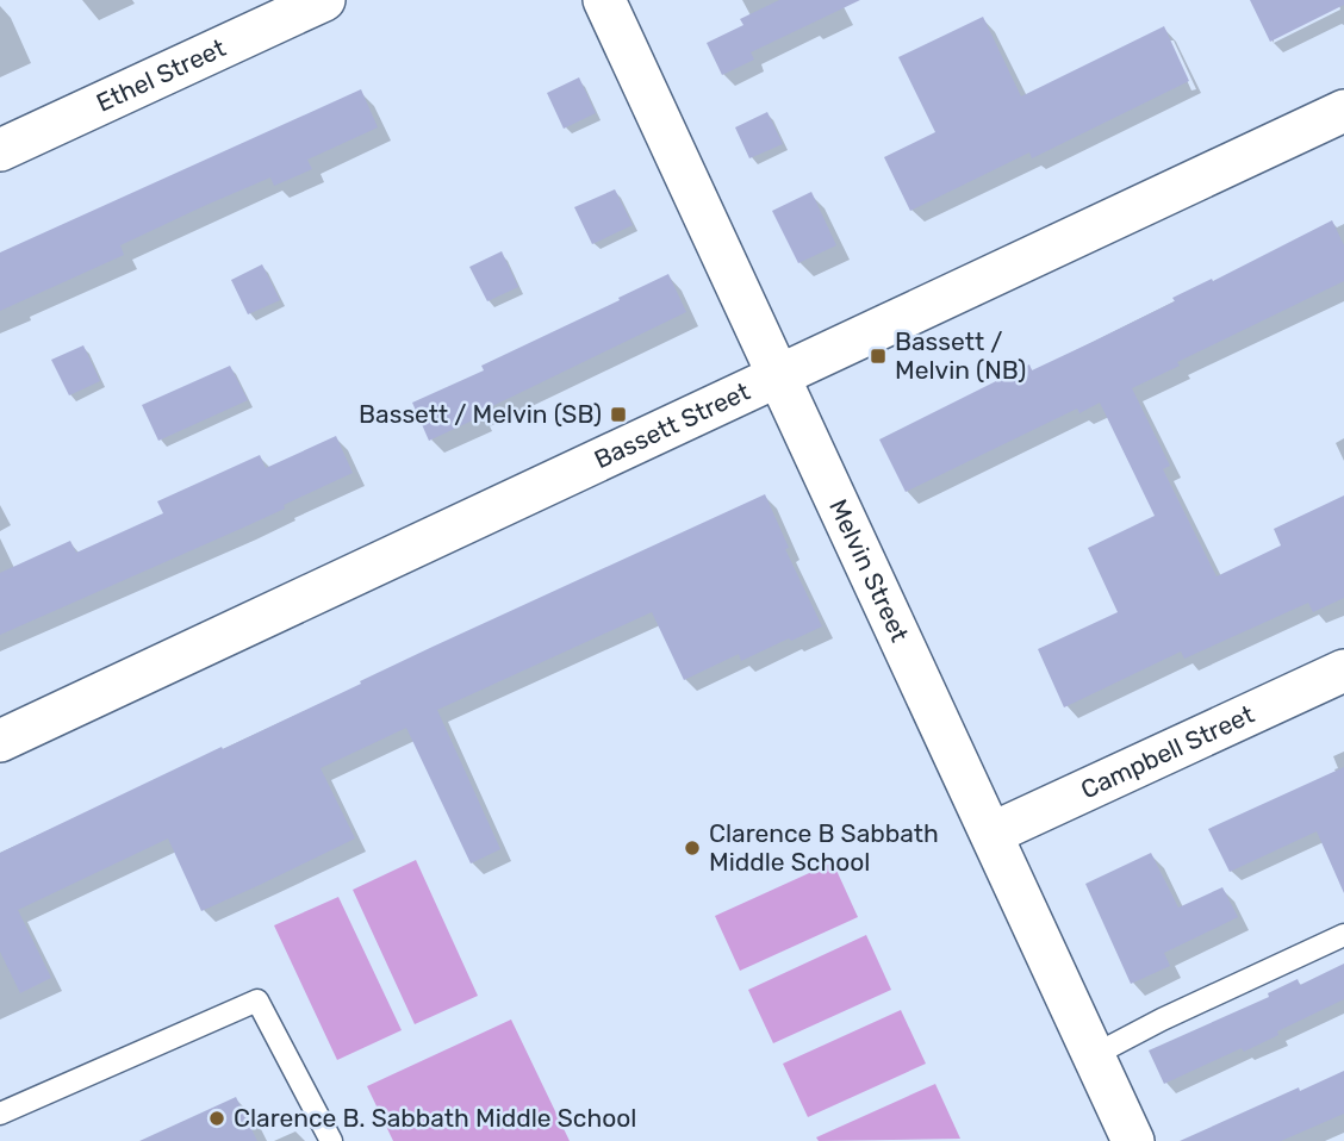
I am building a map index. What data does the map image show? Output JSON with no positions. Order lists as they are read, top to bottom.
{
  "streets": {
    "street": [
      "Ethel Street",
      "Bassett Street",
      "Melvin Street",
      "Campbell Street"
    ]
  },
  "crossings": [
    ["Bassett Street", "Melvin Street"],
    ["Melvin Street", "Campbell Street"]
  ],
  "places": {
    "transit": ["Bassett / Melvin (NB)", "Bassett / Melvin (SB)"],
    "other": ["Clarence B Sabbath Middle School", "Clarence B. Sabbath Middle School"]
  }
}
